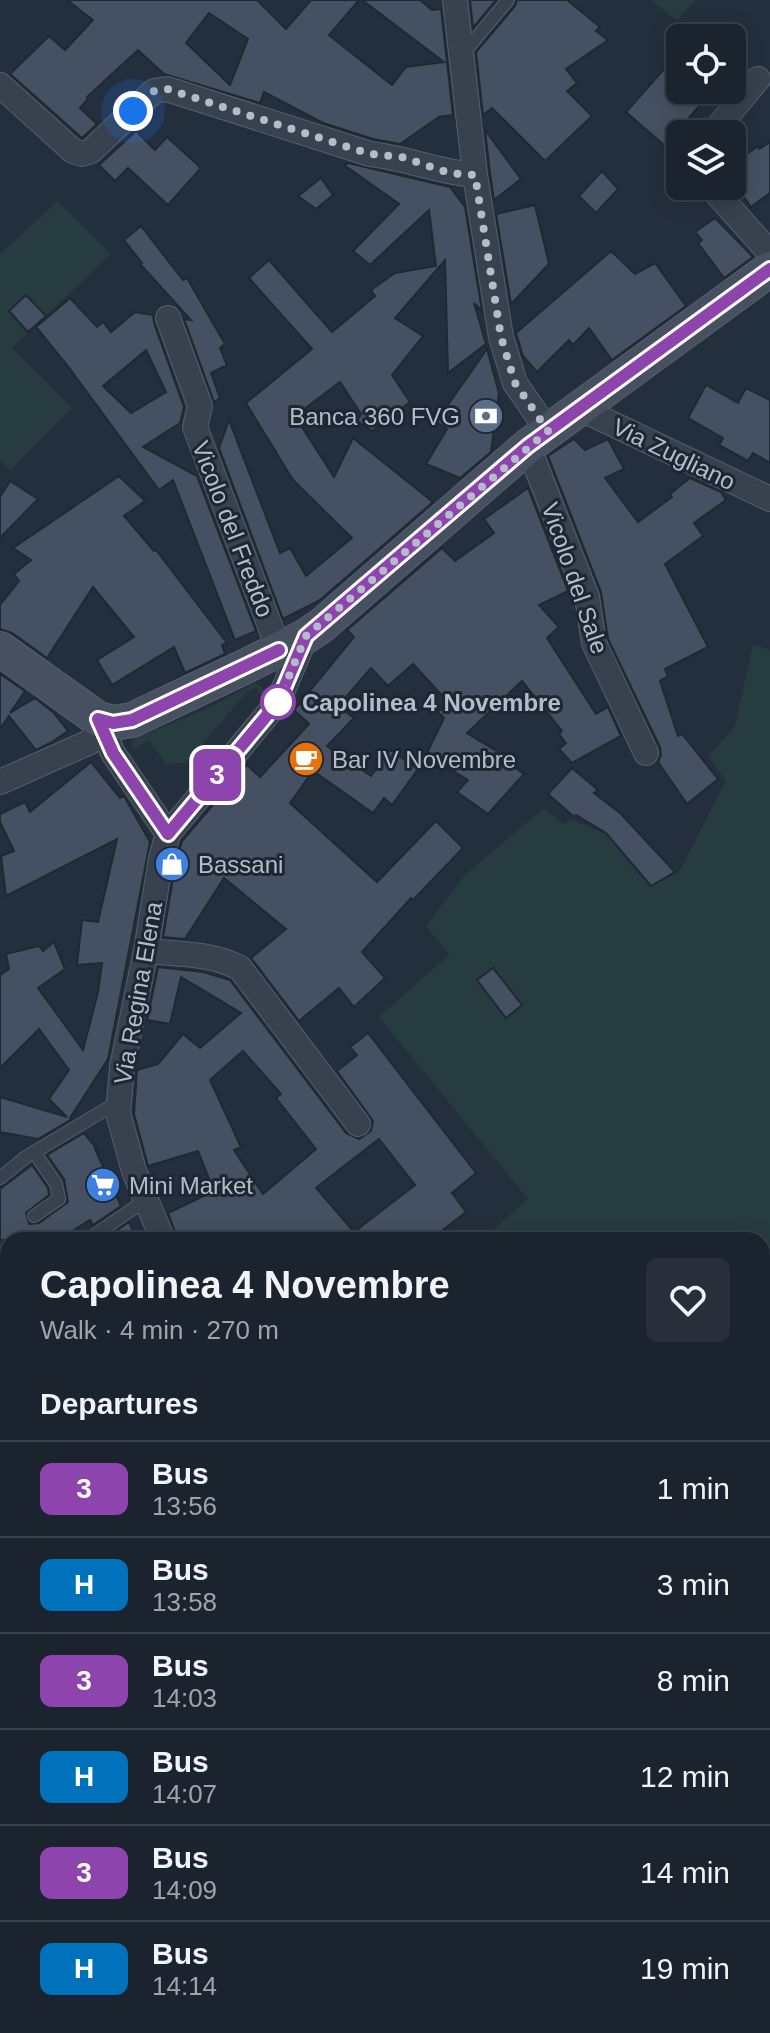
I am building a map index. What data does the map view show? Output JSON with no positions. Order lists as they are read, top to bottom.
{
  "streets": {
    "street": [
      "Via Zugliano",
      "Vicolo del Freddo",
      "Vicolo del Sale",
      "Via Regina Elena"
    ]
  },
  "places": {
    "bank": ["Banca 360 FVG"],
    "other": ["Capolinea 4 Novembre"],
    "cafe": ["Bar IV Novembre"],
    "shop": ["Bassani"],
    "supermarket": ["Mini Market"]
  },
  "lines": ["bus line 3"],
  "page": {
    "on_map": "3",
    "heading": [
      ["Capolinea 4 Novembre", "Walk · 4 min · 270 m"],
      "Departures"
    ],
    "list": [
      {
        "mark": "3",
        "name": "Bus",
        "note": "13:56",
        "value": "1 min"
      },
      {
        "mark": "H",
        "name": "Bus",
        "note": "13:58",
        "value": "3 min"
      },
      {
        "mark": "3",
        "name": "Bus",
        "note": "14:03",
        "value": "8 min"
      },
      {
        "mark": "H",
        "name": "Bus",
        "note": "14:07",
        "value": "12 min"
      },
      {
        "mark": "3",
        "name": "Bus",
        "note": "14:09",
        "value": "14 min"
      },
      {
        "mark": "H",
        "name": "Bus",
        "note": "14:14",
        "value": "19 min"
      }
    ]
  }
}
